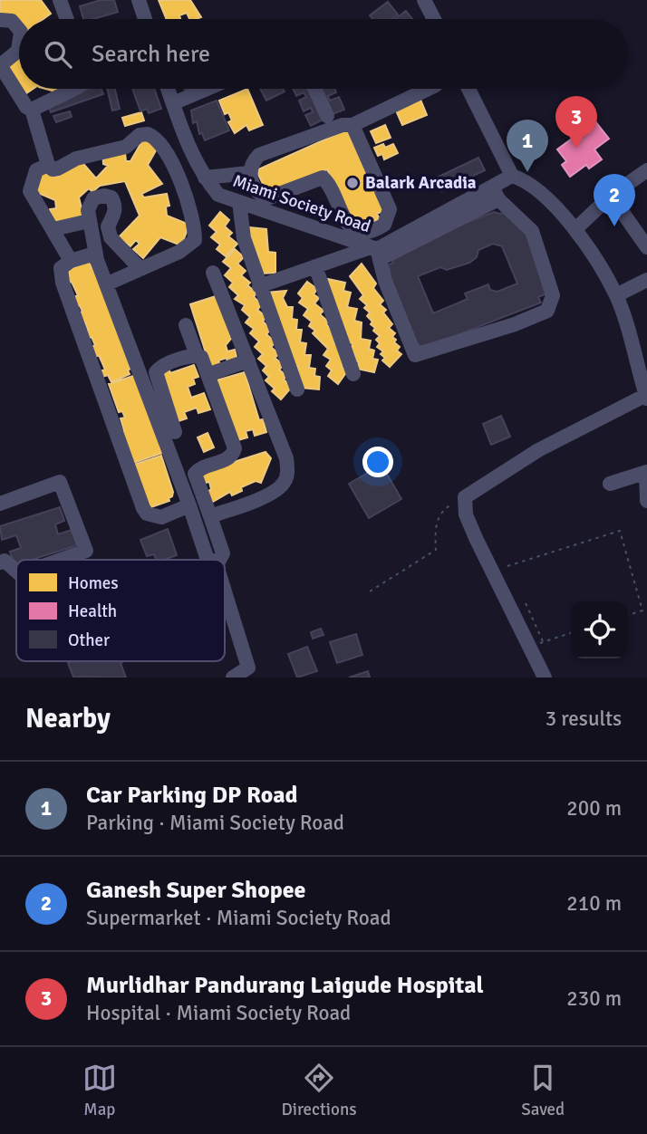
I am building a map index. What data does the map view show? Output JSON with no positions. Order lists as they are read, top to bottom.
{
  "streets": {
    "street": ["Miami Society Road"]
  },
  "places": ["Balark Arcadia"],
  "legend": ["Homes", "Health", "Other"],
  "page": {
    "search": "Search here",
    "pins": ["3", "1", "2"],
    "heading": ["Nearby", "3 results"],
    "list": [
      {
        "mark": "1",
        "name": "Car Parking DP Road",
        "note": "Parking · Miami Society Road",
        "value": "200 m"
      },
      {
        "mark": "2",
        "name": "Ganesh Super Shopee",
        "note": "Supermarket · Miami Society Road",
        "value": "210 m"
      },
      {
        "mark": "3",
        "name": "Murlidhar Pandurang Laigude Hospital",
        "note": "Hospital · Miami Society Road",
        "value": "230 m"
      }
    ],
    "nav": ["Map", "Directions", "Saved"]
  }
}
